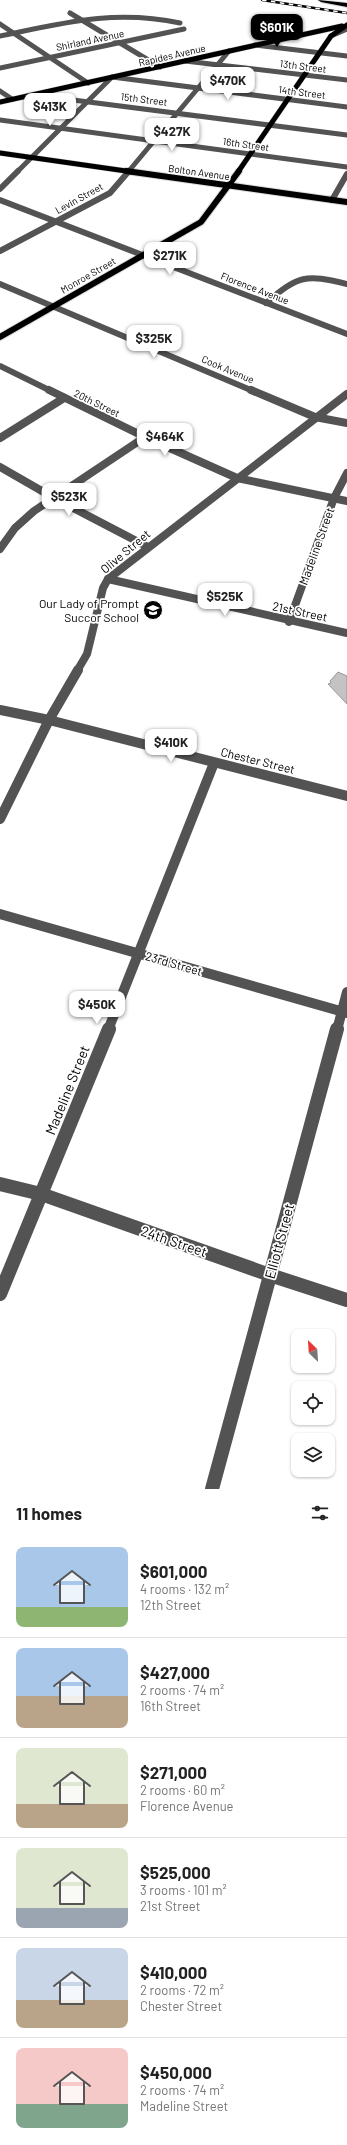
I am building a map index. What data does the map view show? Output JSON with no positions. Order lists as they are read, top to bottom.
{
  "streets": {
    "main road": ["Rapides Avenue", "Bolton Avenue", "Monroe Street"],
    "street": [
      "Shirland Avenue",
      "13th Street",
      "14th Street",
      "15th Street",
      "16th Street",
      "Levin Street",
      "Florence Avenue",
      "Cook Avenue",
      "20th Street",
      "Madeline Street",
      "Olive Street",
      "21st Street",
      "Chester Street",
      "23rd Street",
      "24th Street",
      "Elliott Street"
    ]
  },
  "crossings": [
    ["Rapides Avenue", "13th Street"],
    ["Rapides Avenue", "14th Street"],
    ["Rapides Avenue", "15th Street"],
    ["Rapides Avenue", "Levin Street"],
    ["Rapides Avenue", "Monroe Street"],
    ["13th Street", "Levin Street"],
    ["13th Street", "Monroe Street"],
    ["14th Street", "Levin Street"],
    ["14th Street", "Monroe Street"],
    ["15th Street", "Levin Street"],
    ["15th Street", "Monroe Street"],
    ["16th Street", "Levin Street"],
    ["16th Street", "Monroe Street"],
    ["Bolton Avenue", "Levin Street"],
    ["Bolton Avenue", "Monroe Street"],
    ["Levin Street", "Florence Avenue"],
    ["Monroe Street", "Florence Avenue"],
    ["Monroe Street", "Cook Avenue"],
    ["Cook Avenue", "Olive Street"],
    ["20th Street", "Madeline Street"],
    ["20th Street", "Olive Street"],
    ["Madeline Street", "21st Street"],
    ["Madeline Street", "Chester Street"],
    ["Madeline Street", "23rd Street"],
    ["Madeline Street", "24th Street"],
    ["Olive Street", "21st Street"],
    ["Olive Street", "Chester Street"],
    ["23rd Street", "Elliott Street"],
    ["24th Street", "Elliott Street"]
  ],
  "places": {
    "school or university": ["Our Lady of Prompt Succor School"]
  },
  "north": "top left",
  "page": {
    "price": [
      "$601K",
      "$470K",
      "$413K",
      "$427K",
      "$271K",
      "$325K",
      "$464K",
      "$523K",
      "$525K",
      "$410K",
      "$450K"
    ],
    "heading": "11 homes",
    "list": [
      {
        "name": "$601,000",
        "note": "4 rooms · 132 m² · 12th Street"
      },
      {
        "name": "$427,000",
        "note": "2 rooms · 74 m² · 16th Street"
      },
      {
        "name": "$271,000",
        "note": "2 rooms · 60 m² · Florence Avenue"
      },
      {
        "name": "$525,000",
        "note": "3 rooms · 101 m² · 21st Street"
      },
      {
        "name": "$410,000",
        "note": "2 rooms · 72 m² · Chester Street"
      },
      {
        "name": "$450,000",
        "note": "2 rooms · 74 m² · Madeline Street"
      }
    ]
  }
}
